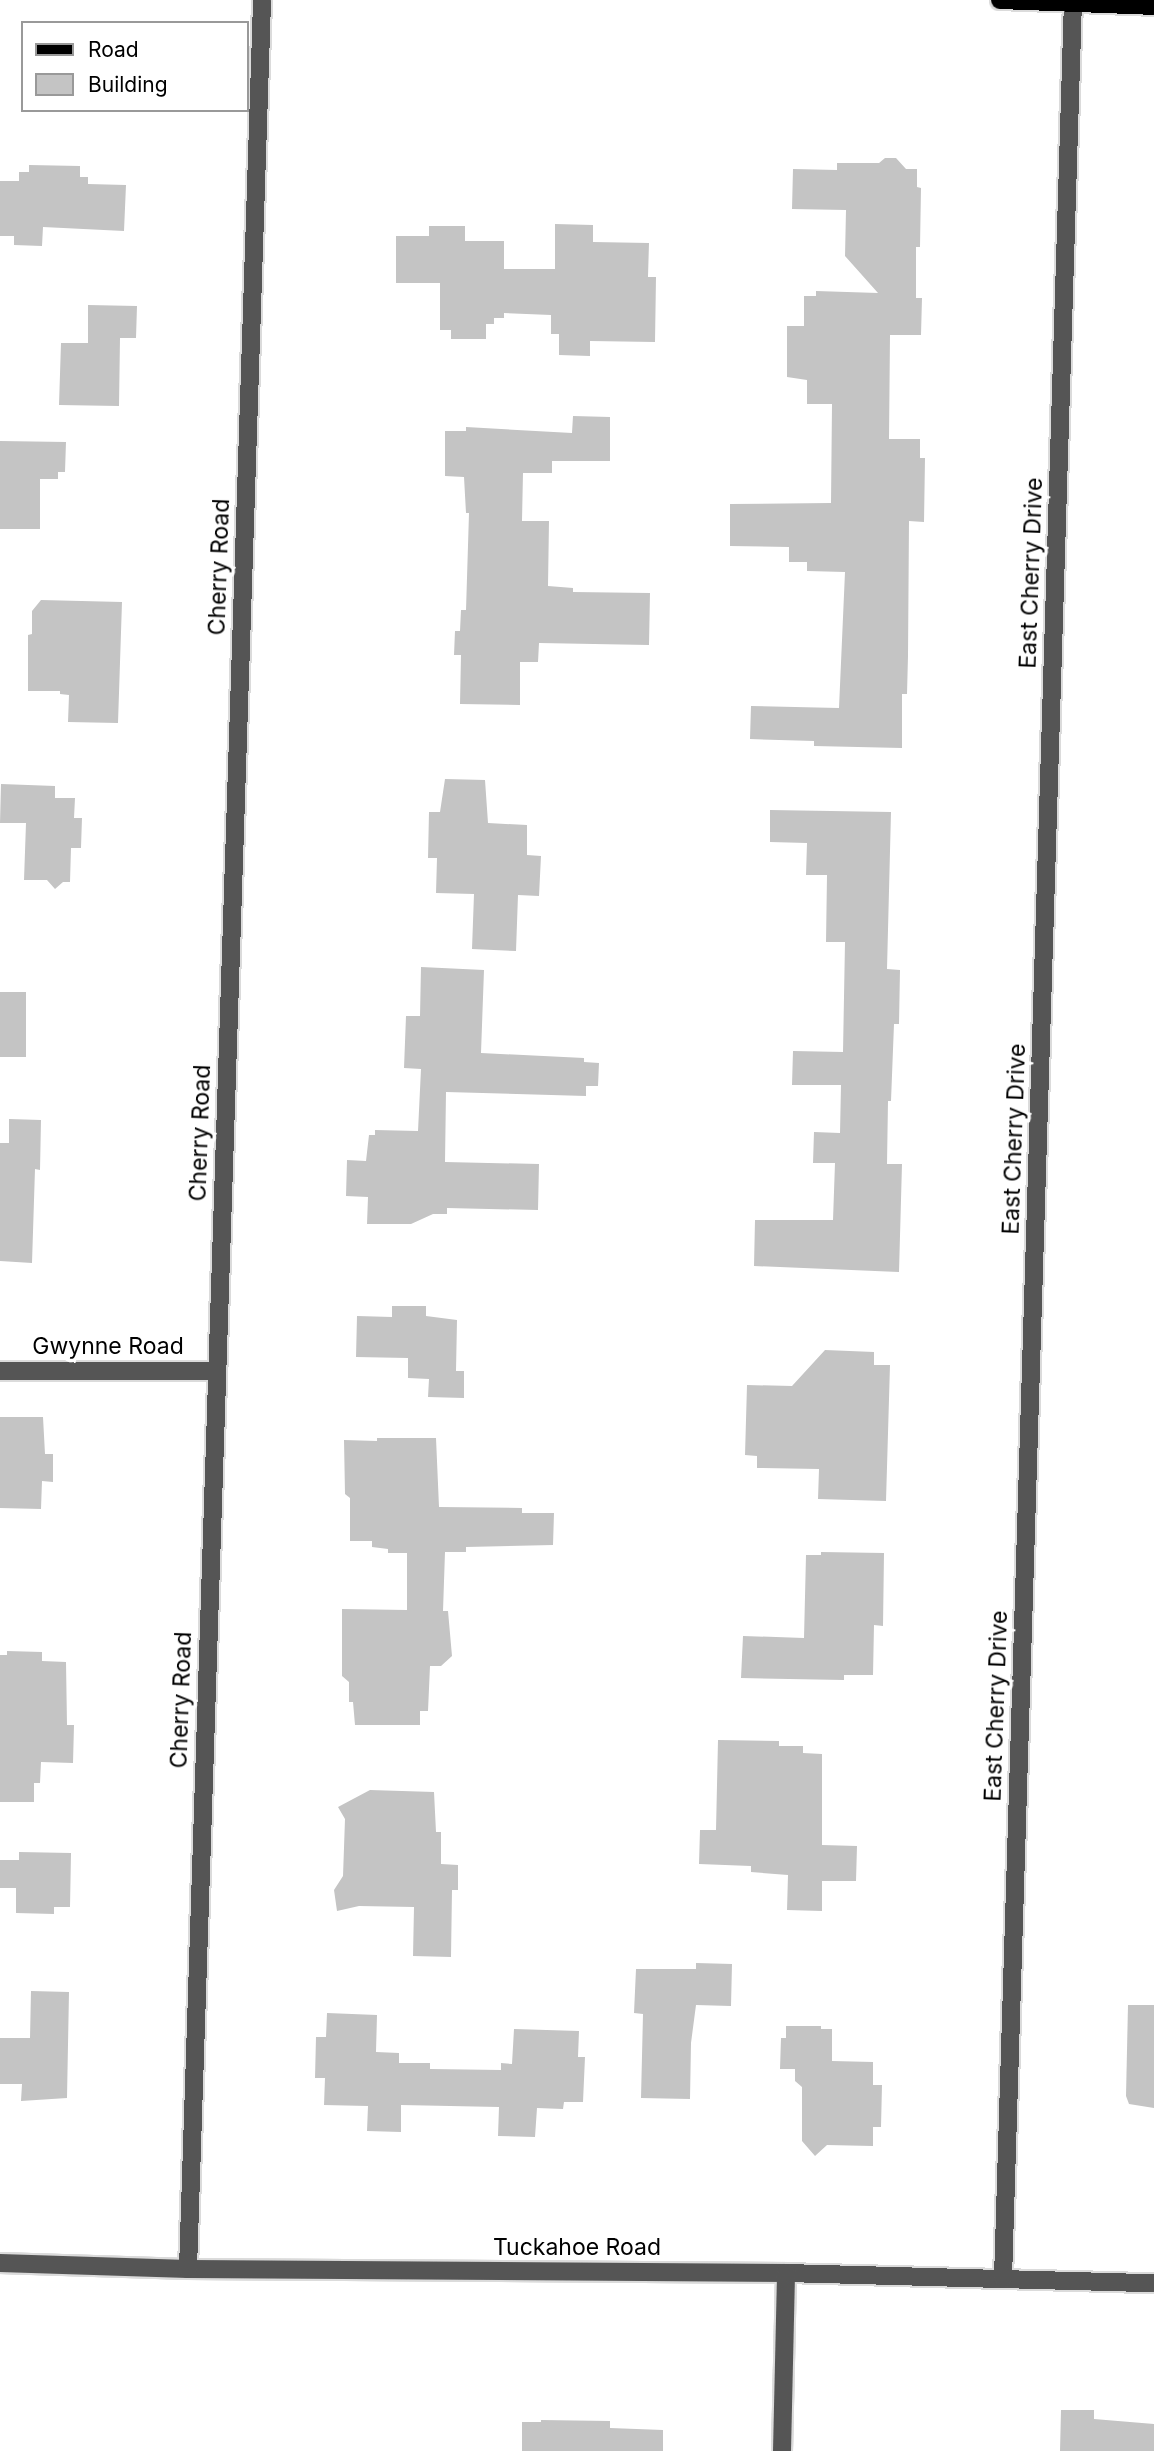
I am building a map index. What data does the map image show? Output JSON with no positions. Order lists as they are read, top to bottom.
{
  "streets": {
    "street": [
      "Cherry Road",
      "East Cherry Drive",
      "Gwynne Road",
      "Tuckahoe Road"
    ]
  },
  "crossings": [
    ["Cherry Road", "Gwynne Road"],
    ["Cherry Road", "Tuckahoe Road"],
    ["East Cherry Drive", "Tuckahoe Road"]
  ],
  "legend": ["Road", "Building"]
}
